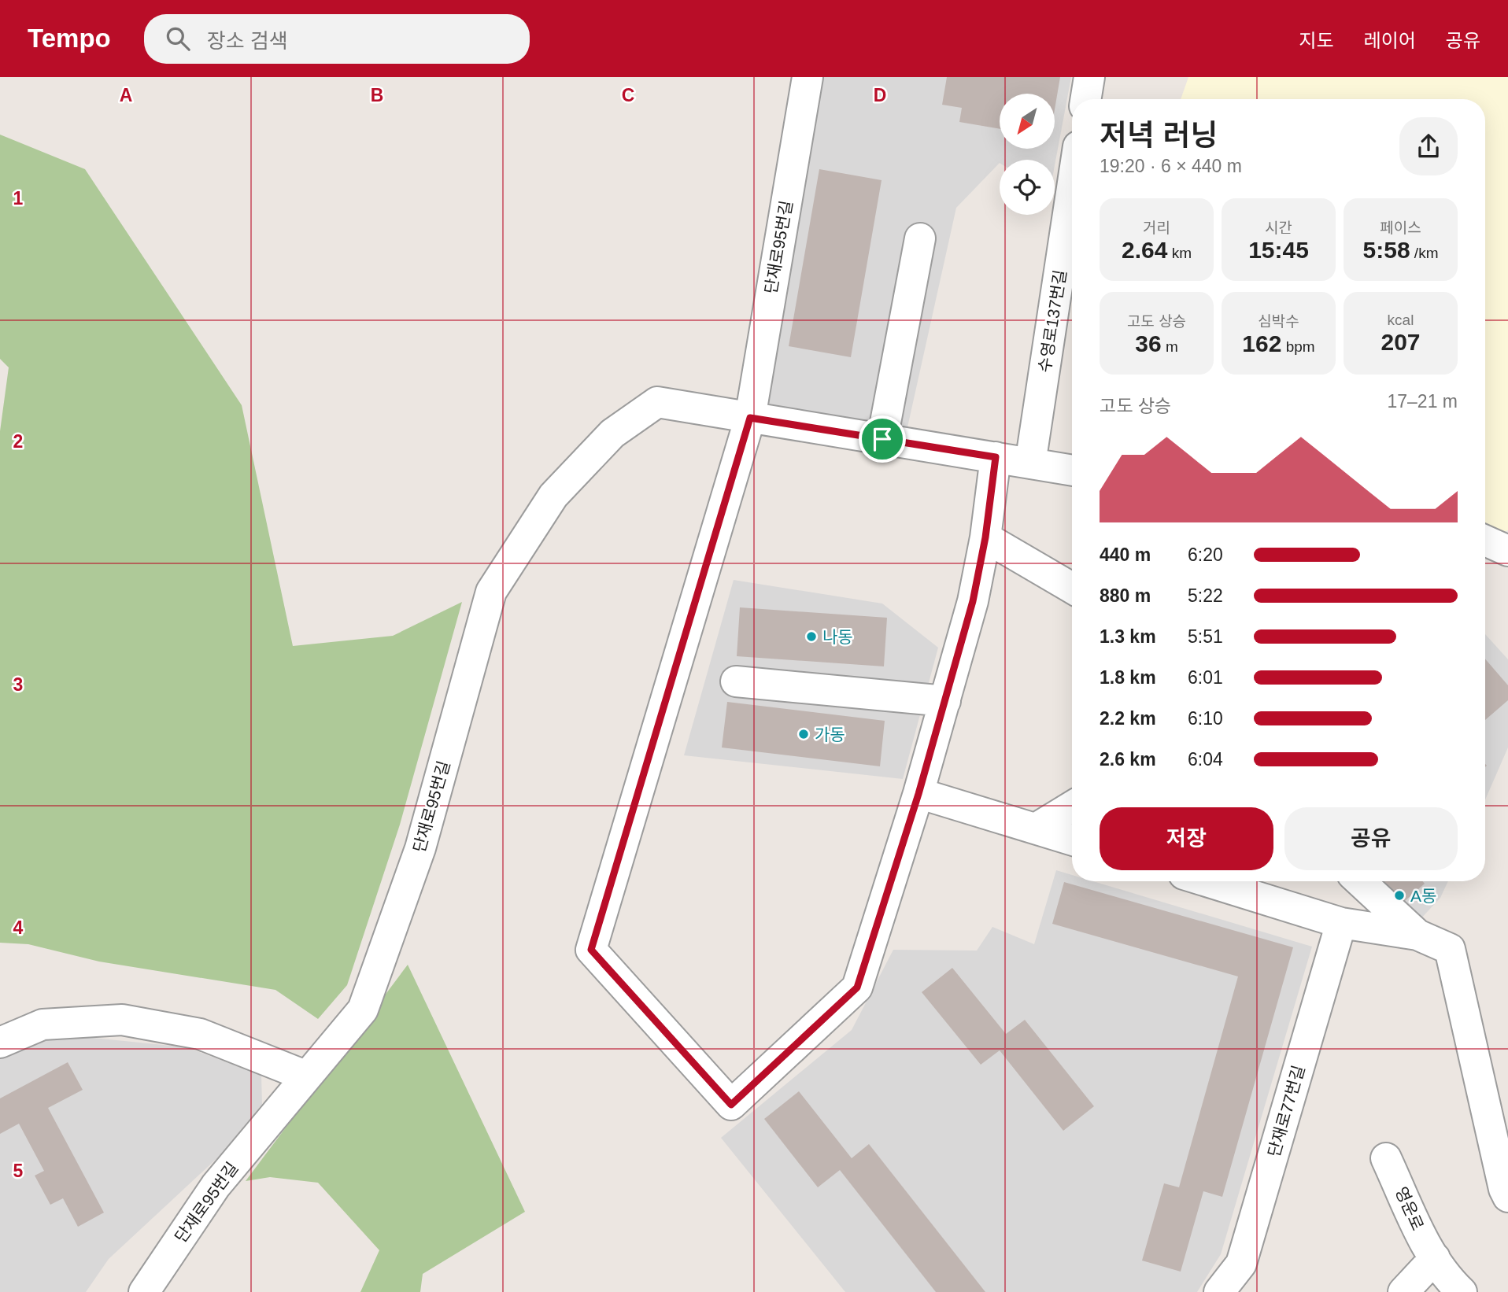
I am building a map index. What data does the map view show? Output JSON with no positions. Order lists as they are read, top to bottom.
{
  "streets": {
    "street": [
      "단재로95번길",
      "수영로137번길",
      "단재로77번길",
      "영운로"
    ]
  },
  "crossings": [
    ["단재로95번길", "수영로137번길"]
  ],
  "places": ["나동", "가동", "A동"],
  "north": "bottom left",
  "page": {
    "header": "Tempo",
    "search": "장소 검색",
    "nav": ["지도", "레이어", "공유"],
    "heading": ["저녁 러닝", "19:20 · 6 × 440 m"],
    "stats": [
      ["거리", "2.64 km"],
      ["시간", "15:45"],
      ["페이스", "5:58 /km"],
      ["고도 상승", "36 m"],
      ["심박수", "162 bpm"],
      ["kcal", "207"]
    ],
    "chart": ["고도 상승", "17–21 m"],
    "list": [
      {
        "name": "440 m",
        "note": "6:20"
      },
      {
        "name": "880 m",
        "note": "5:22"
      },
      {
        "name": "1.3 km",
        "note": "5:51"
      },
      {
        "name": "1.8 km",
        "note": "6:01"
      },
      {
        "name": "2.2 km",
        "note": "6:10"
      },
      {
        "name": "2.6 km",
        "note": "6:04"
      }
    ],
    "buttons": ["저장", "공유"]
  },
  "grid": {
    "columns": [
      "A",
      "B",
      "C",
      "D"
    ],
    "rows": [
      "1",
      "2",
      "3",
      "4",
      "5"
    ]
  }
}
